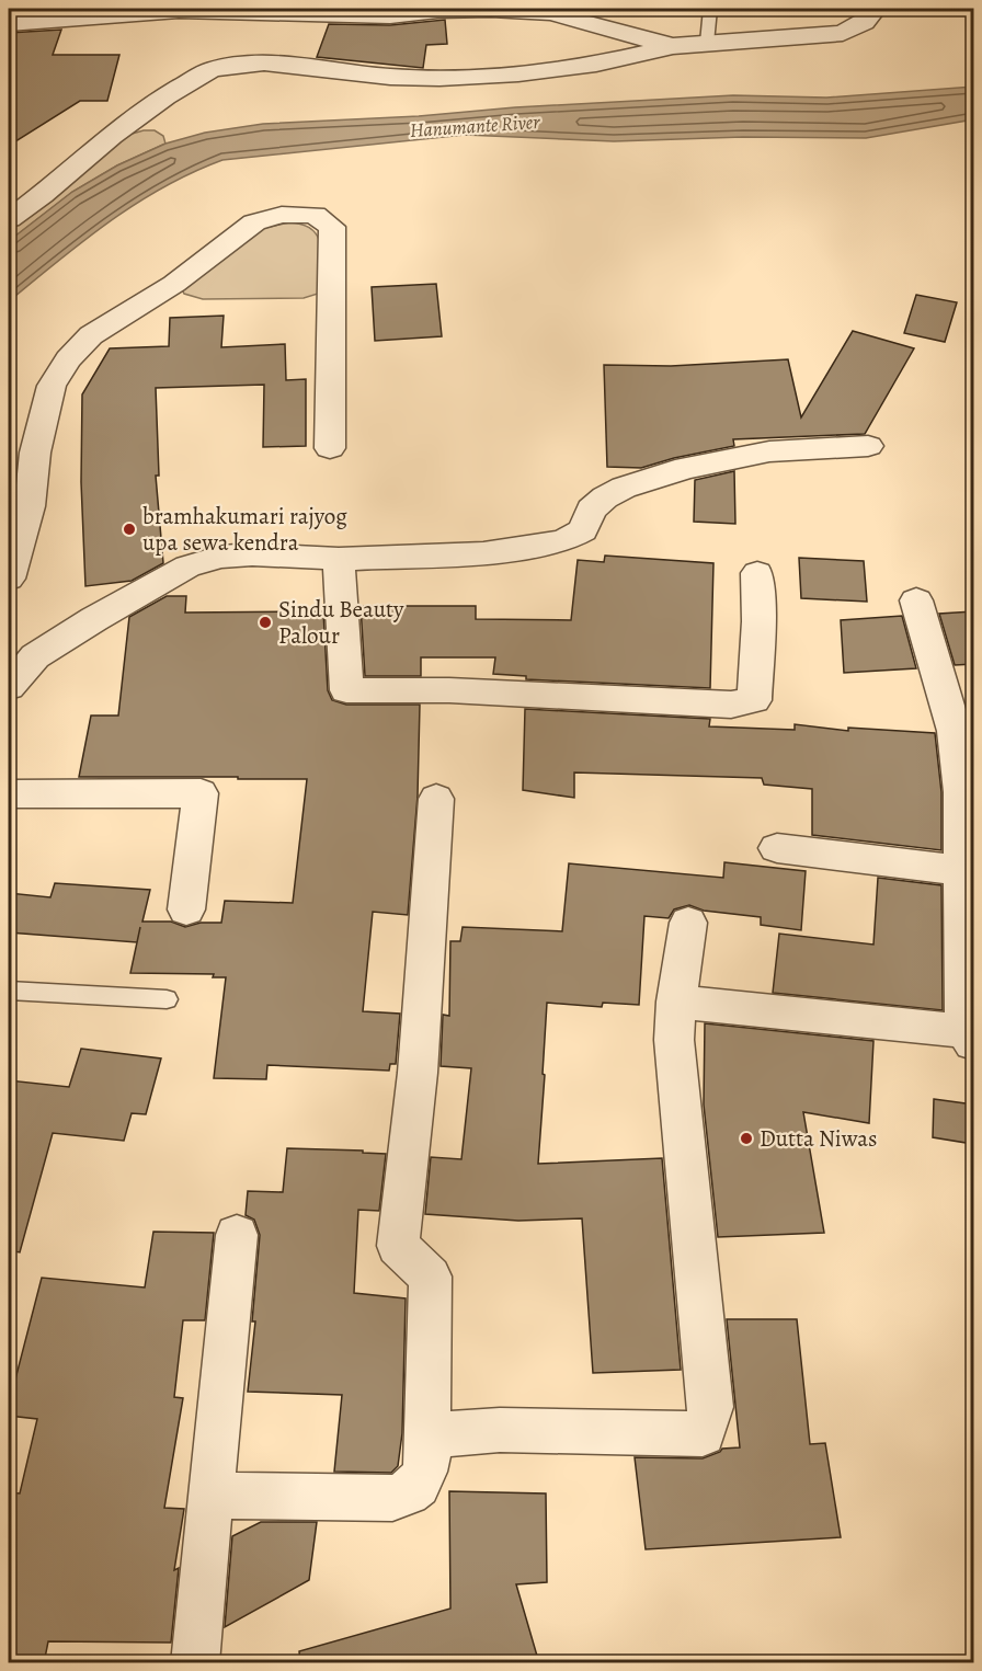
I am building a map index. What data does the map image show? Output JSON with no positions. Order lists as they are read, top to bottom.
{
  "water": ["Hanumante River"],
  "places": ["bramhakumari rajyog upa sewa kendra", "Sindu Beauty Palour", "Dutta Niwas"]
}
